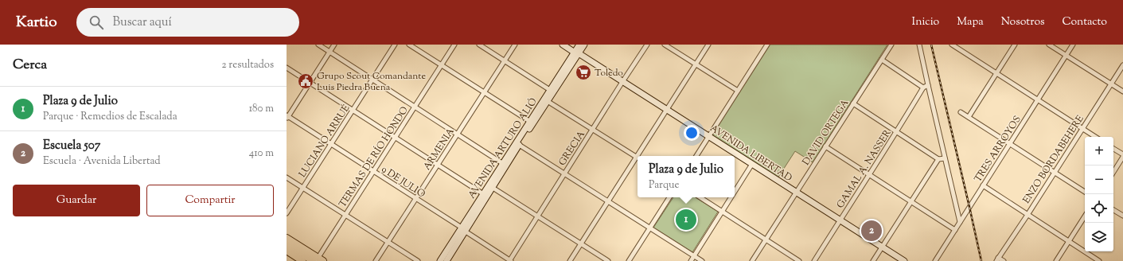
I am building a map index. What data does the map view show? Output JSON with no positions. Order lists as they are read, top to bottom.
{
  "streets": {
    "main road": ["AVENIDA ARTURO ALIÓ", "AVENIDA LIBERTAD"],
    "street": [
      "DAVID ORTEGA",
      "LUCIANO ARRUÉ",
      "GRECIA",
      "ARMENIA",
      "TRES ARROYOS",
      "TERMAS DE RÍO HONDO",
      "ENZO BORDABEHERE",
      "GAMAL A. NASSER",
      "9 DE JULIO"
    ]
  },
  "crossings": [
    ["DAVID ORTEGA", "AVENIDA LIBERTAD"],
    ["LUCIANO ARRUÉ", "9 DE JULIO"],
    ["AVENIDA ARTURO ALIÓ", "AVENIDA LIBERTAD"],
    ["AVENIDA ARTURO ALIÓ", "9 DE JULIO"],
    ["GRECIA", "AVENIDA LIBERTAD"],
    ["GRECIA", "9 DE JULIO"],
    ["ARMENIA", "9 DE JULIO"],
    ["AVENIDA LIBERTAD", "GAMAL A. NASSER"],
    ["TERMAS DE RÍO HONDO", "9 DE JULIO"]
  ],
  "places": {
    "supermarket": ["Toledo"],
    "public building": ["Grupo Scout Comandante Luis Piedra Buena"]
  },
  "page": {
    "header": "Kartio",
    "search": "Buscar aquí",
    "nav": [
      "Inicio",
      "Mapa",
      "Nosotros",
      "Contacto"
    ],
    "heading": ["Cerca", "2 resultados"],
    "list": [
      {
        "mark": "1",
        "name": "Plaza 9 de Julio",
        "note": "Parque · Remedios de Escalada",
        "value": "180 m"
      },
      {
        "mark": "2",
        "name": "Escuela 507",
        "note": "Escuela · Avenida Libertad",
        "value": "410 m"
      }
    ],
    "map_buttons": ["+", "−"],
    "popup": ["Plaza 9 de Julio", "Parque"],
    "buttons": ["Guardar", "Compartir"],
    "pins": ["1", "2"]
  }
}
